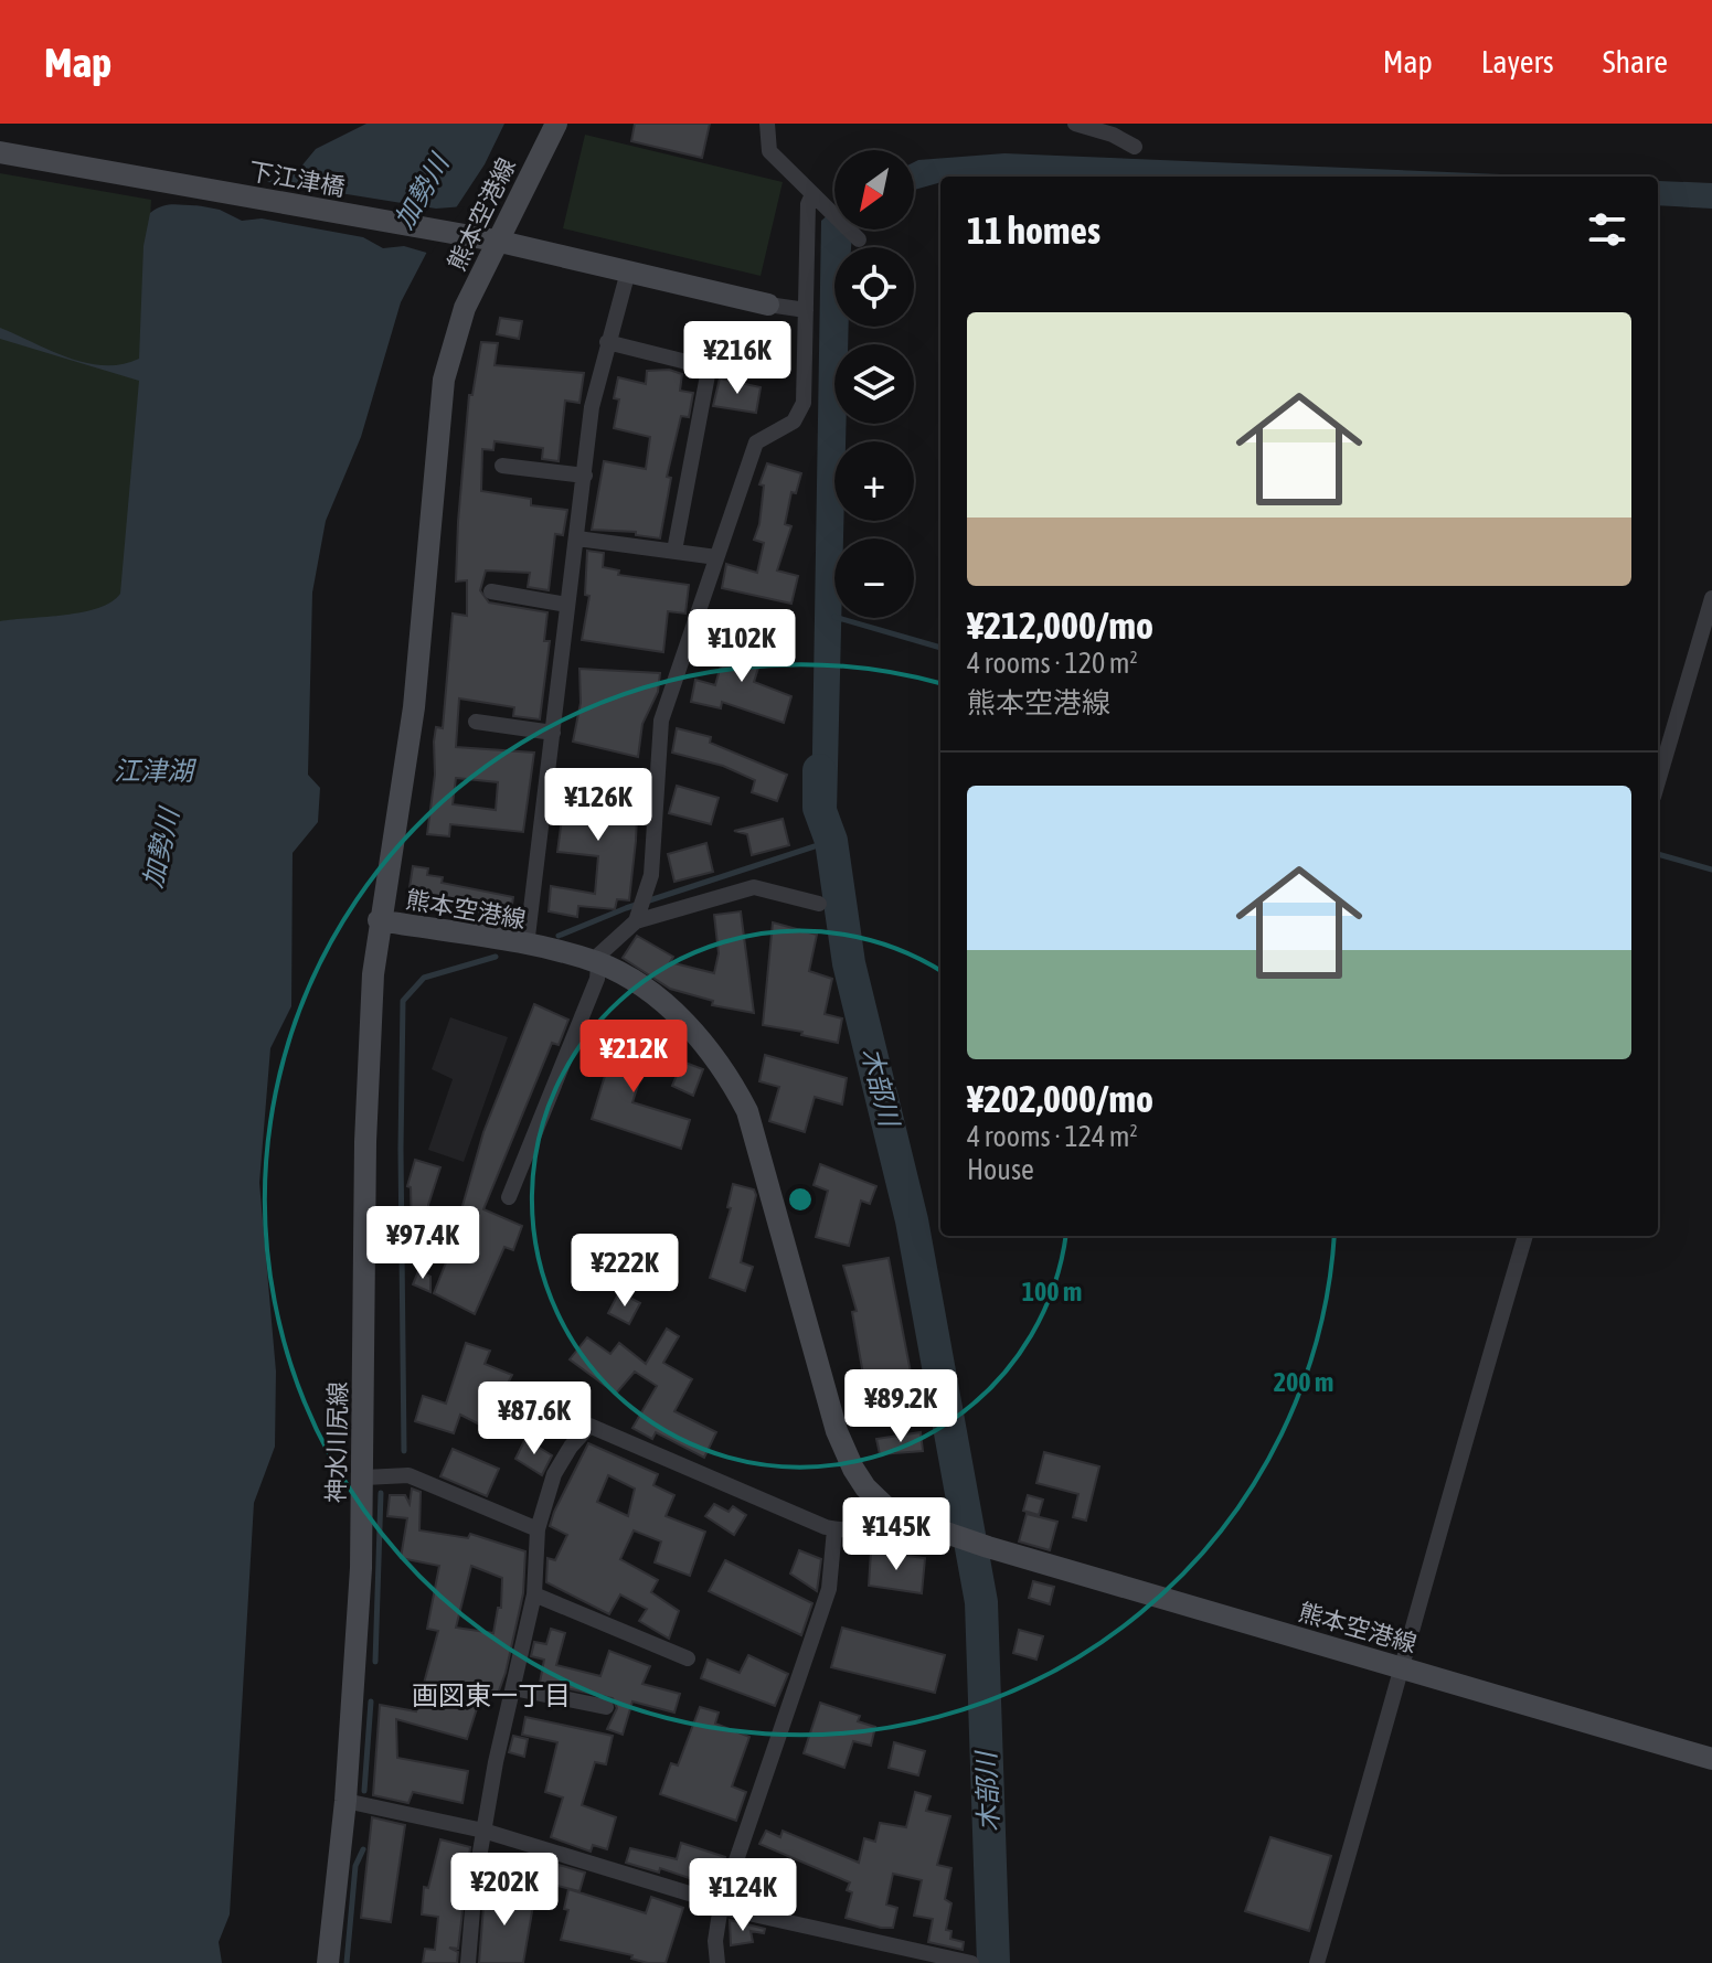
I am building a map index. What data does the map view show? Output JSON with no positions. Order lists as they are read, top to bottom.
{
  "streets": {
    "main road": ["下江津橋", "熊本空港線", "神水川尻線"]
  },
  "crossings": [
    ["下江津橋", "熊本空港線"],
    ["熊本空港線", "神水川尻線"]
  ],
  "districts": ["画図東一丁目"],
  "water": ["加勢川", "江津湖", "木部川"],
  "north": "bottom left",
  "page": {
    "header": "Map",
    "nav": ["Map", "Layers", "Share"],
    "map_buttons": ["+", "−"],
    "heading": "11 homes",
    "list": [
      {
        "name": "¥212,000/mo",
        "note": "4 rooms · 120 m² · 熊本空港線"
      },
      {
        "name": "¥202,000/mo",
        "note": "4 rooms · 124 m² · House"
      }
    ],
    "price": [
      "¥216K",
      "¥102K",
      "¥126K",
      "¥212K",
      "¥97.4K",
      "¥222K",
      "¥89.2K",
      "¥87.6K",
      "¥145K",
      "¥202K",
      "¥124K"
    ]
  },
  "rings": ["100 m", "200 m"]
}
